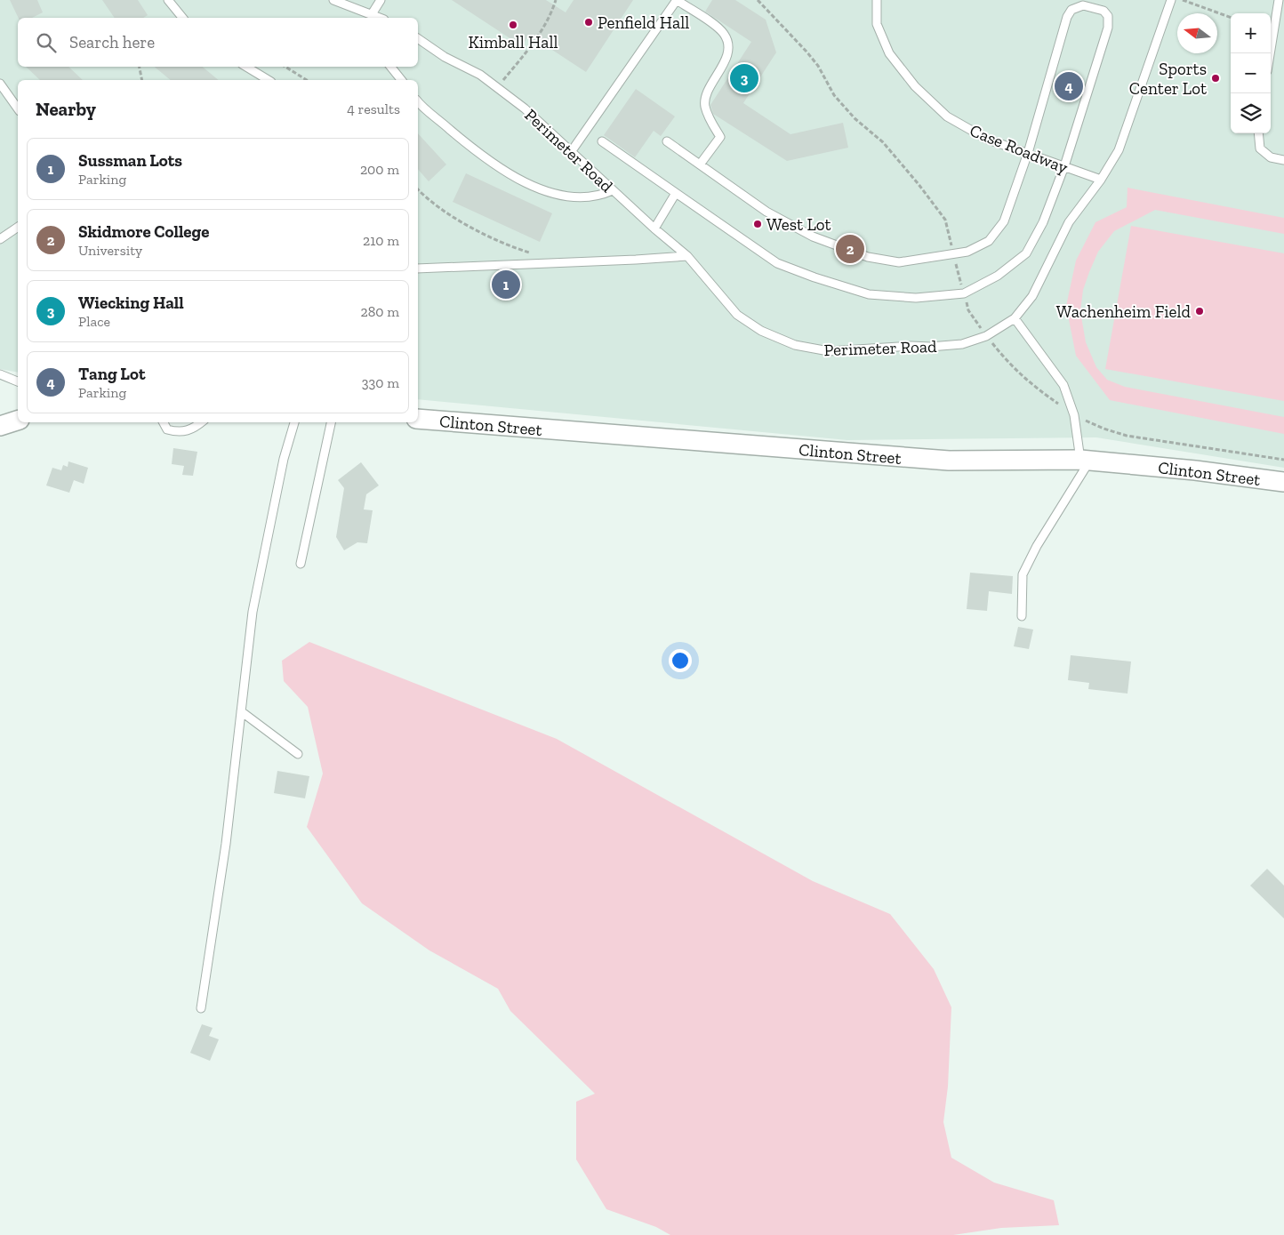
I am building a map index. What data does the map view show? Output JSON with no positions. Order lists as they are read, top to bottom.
{
  "streets": {
    "street": ["Clinton Street"],
    "lane": ["Case Roadway", "Perimeter Road"]
  },
  "crossings": [
    ["Case Roadway", "Perimeter Road"]
  ],
  "places": [
    "Penfield Hall",
    "Kimball Hall",
    "Sports Center Lot",
    "West Lot",
    "Wachenheim Field"
  ],
  "north": "left",
  "page": {
    "map_buttons": ["+", "−"],
    "search": "Search here",
    "pins": [
      "3",
      "4",
      "2",
      "1"
    ],
    "heading": ["Nearby", "4 results"],
    "list": [
      {
        "mark": "1",
        "name": "Sussman Lots",
        "note": "Parking",
        "value": "200 m"
      },
      {
        "mark": "2",
        "name": "Skidmore College",
        "note": "University",
        "value": "210 m"
      },
      {
        "mark": "3",
        "name": "Wiecking Hall",
        "note": "Place",
        "value": "280 m"
      },
      {
        "mark": "4",
        "name": "Tang Lot",
        "note": "Parking",
        "value": "330 m"
      }
    ]
  }
}
